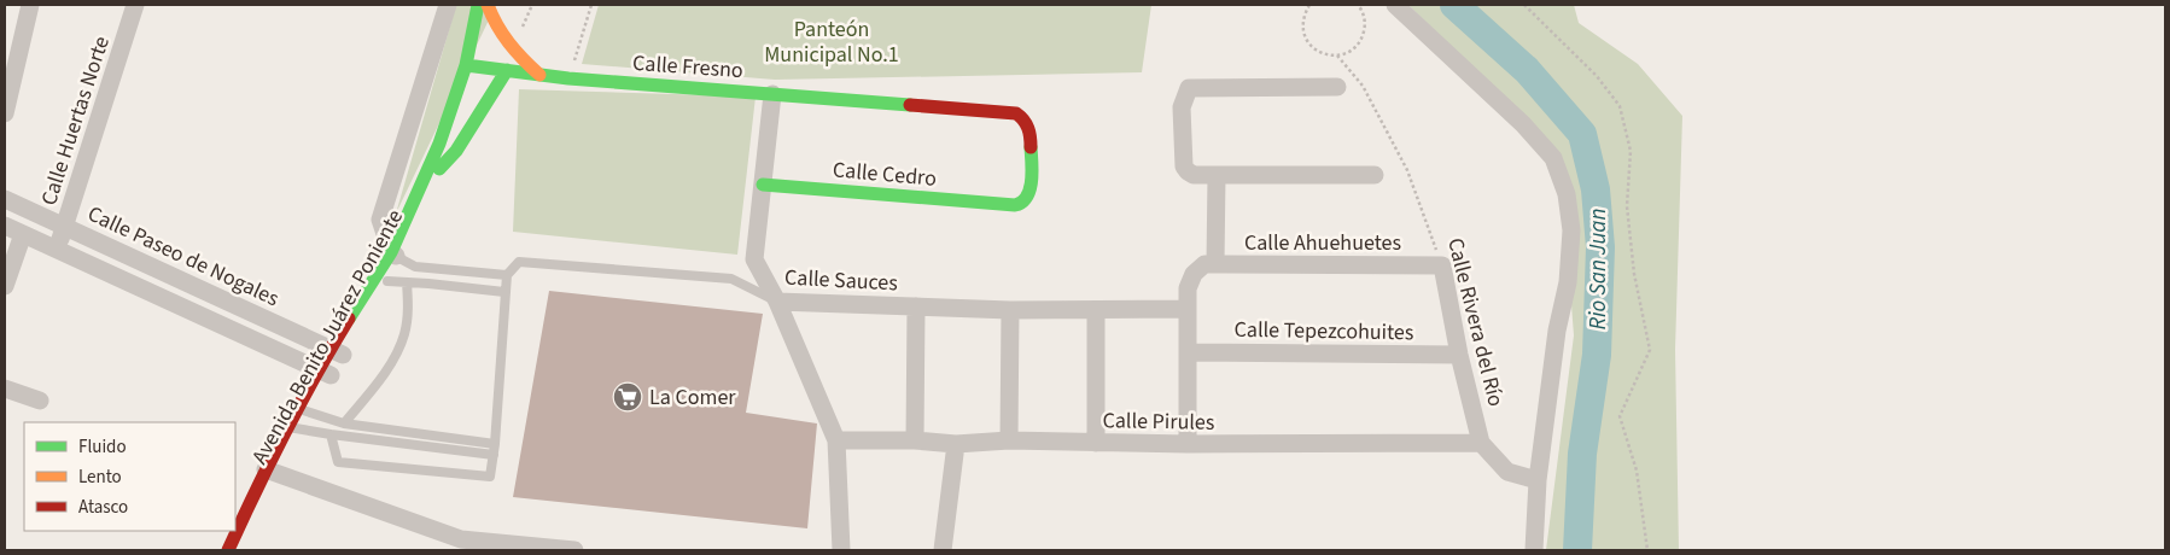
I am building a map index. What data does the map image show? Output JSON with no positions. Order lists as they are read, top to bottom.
{
  "streets": {
    "main road": ["Calle Fresno", "Calle Cedro", "Avenida Benito Juárez Poniente"],
    "street": [
      "Calle Huertas Norte",
      "Calle Ahuehuetes",
      "Calle Paseo de Nogales",
      "Calle Sauces",
      "Calle Rivera del Río",
      "Calle Tepezcohuites",
      "Calle Pirules"
    ]
  },
  "crossings": [
    ["Calle Fresno", "Calle Cedro"],
    ["Calle Fresno", "Avenida Benito Juárez Poniente"],
    ["Calle Huertas Norte", "Calle Paseo de Nogales"],
    ["Calle Ahuehuetes", "Calle Rivera del Río"],
    ["Calle Paseo de Nogales", "Avenida Benito Juárez Poniente"],
    ["Calle Sauces", "Avenida Benito Juárez Poniente"],
    ["Calle Rivera del Río", "Calle Tepezcohuites"],
    ["Calle Rivera del Río", "Calle Pirules"]
  ],
  "water": ["Rio San Juan"],
  "parks": ["Panteón Municipal No.1"],
  "places": {
    "supermarket": ["La Comer"]
  },
  "legend": ["Fluido", "Lento", "Atasco"]
}
